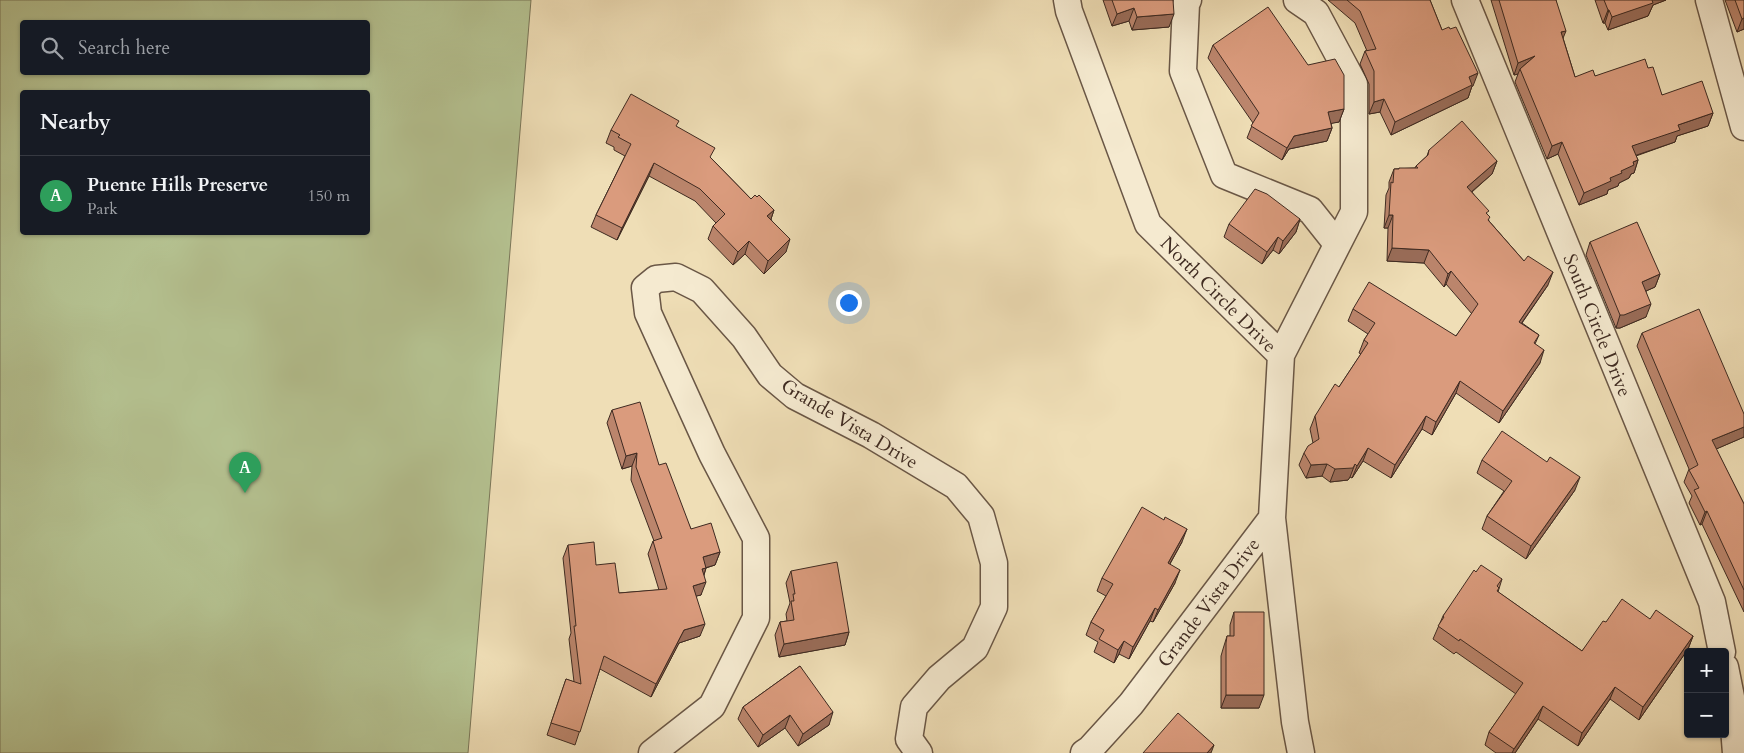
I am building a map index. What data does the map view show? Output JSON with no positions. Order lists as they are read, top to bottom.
{
  "streets": {
    "street": ["North Circle Drive", "South Circle Drive", "Grande Vista Drive"]
  },
  "crossings": [
    ["North Circle Drive", "Grande Vista Drive"]
  ],
  "page": {
    "search": "Search here",
    "heading": "Nearby",
    "list": [
      {
        "mark": "A",
        "name": "Puente Hills Preserve",
        "note": "Park",
        "value": "150 m"
      }
    ],
    "pins": "A",
    "map_buttons": ["+", "−"]
  }
}
